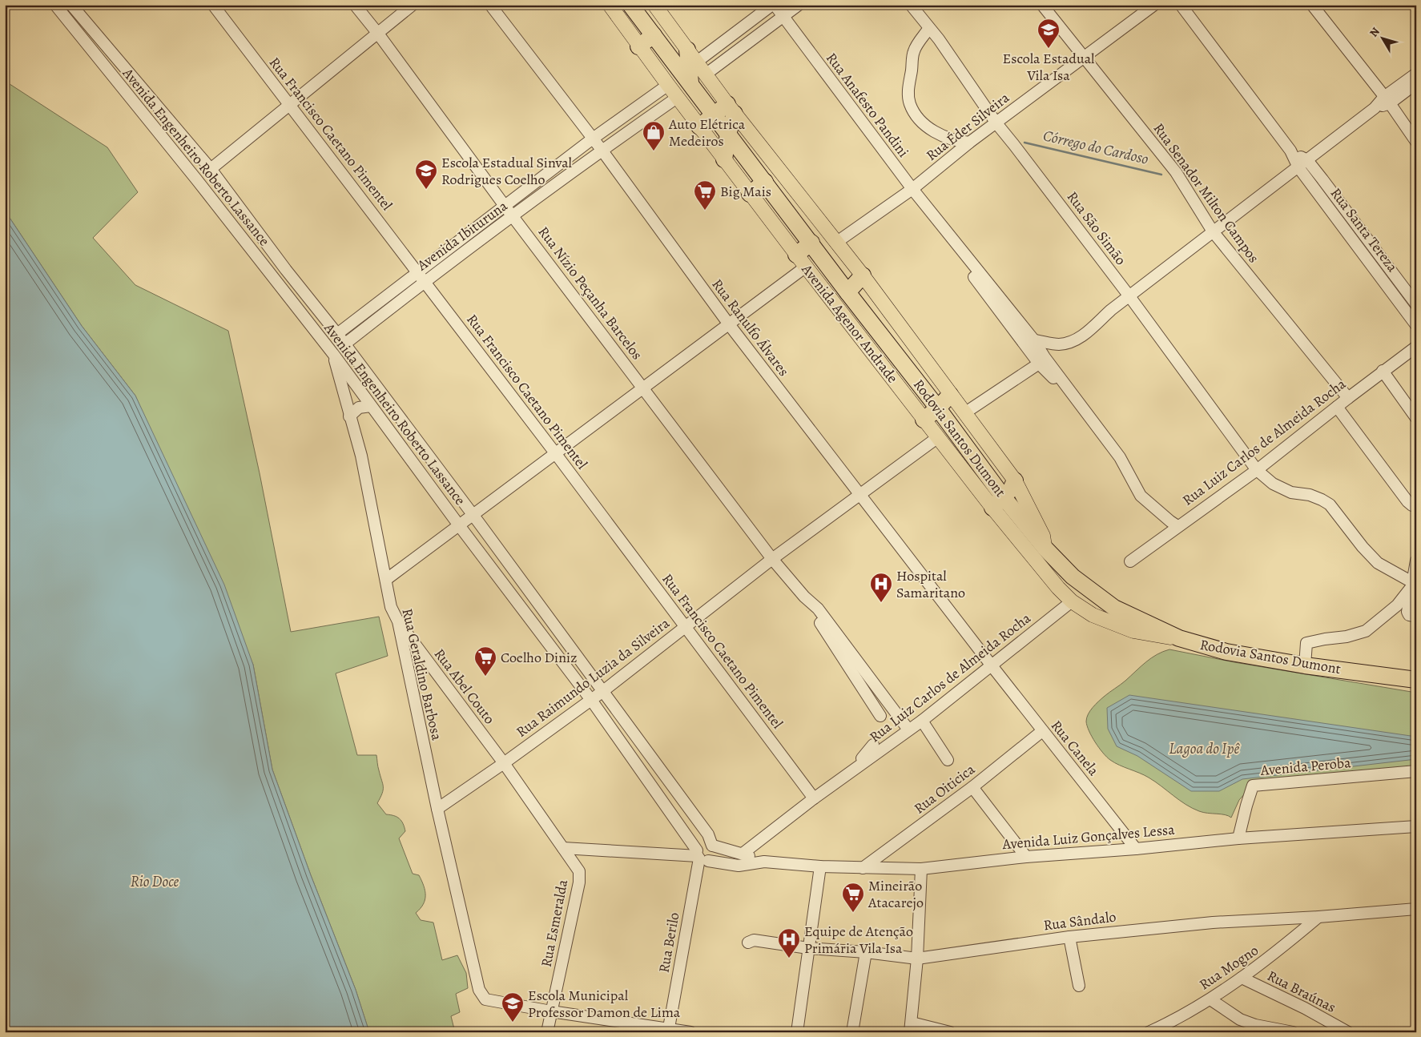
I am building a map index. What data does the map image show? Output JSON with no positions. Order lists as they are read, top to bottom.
{
  "streets": {
    "highway": ["Rodovia Santos Dumont"],
    "main road": ["Avenida Agenor Andrade"],
    "street": [
      "Rua Anafesto Pandini",
      "Rua Éder Silveira",
      "Rua Francisco Caetano Pimentel",
      "Avenida Engenheiro Roberto Lassance",
      "Rua Senador Milton Campos",
      "Rua São Simão",
      "Rua Santa Tereza",
      "Avenida Ibituruna",
      "Rua Nízio Peçanha Barcelos",
      "Rua Ranulfo Álvares",
      "Rua Luiz Carlos de Almeida Rocha",
      "Rua Geraldino Barbosa",
      "Rua Raimundo Luzia da Silveira",
      "Rua Abel Couto",
      "Rua Canela",
      "Avenida Peroba",
      "Rua Oiticica",
      "Avenida Luiz Gonçalves Lessa",
      "Rua Sândalo",
      "Rua Esmeralda",
      "Rua Berilo",
      "Rua Mogno",
      "Rua Braúnas"
    ]
  },
  "crossings": [
    ["Rua Anafesto Pandini", "Rua Éder Silveira"],
    ["Rua Anafesto Pandini", "Rua Luiz Carlos de Almeida Rocha"],
    ["Rua Éder Silveira", "Rua Senador Milton Campos"],
    ["Rua Éder Silveira", "Rua São Simão"],
    ["Rua Francisco Caetano Pimentel", "Avenida Ibituruna"],
    ["Rua Francisco Caetano Pimentel", "Rua Luiz Carlos de Almeida Rocha"],
    ["Rua Francisco Caetano Pimentel", "Rua Raimundo Luzia da Silveira"],
    ["Avenida Engenheiro Roberto Lassance", "Avenida Ibituruna"],
    ["Avenida Engenheiro Roberto Lassance", "Rua Geraldino Barbosa"],
    ["Avenida Engenheiro Roberto Lassance", "Rua Raimundo Luzia da Silveira"],
    ["Avenida Engenheiro Roberto Lassance", "Avenida Luiz Gonçalves Lessa"],
    ["Avenida Engenheiro Roberto Lassance", "Rua Berilo"],
    ["Rua Senador Milton Campos", "Rua Luiz Carlos de Almeida Rocha"],
    ["Rua São Simão", "Rua Luiz Carlos de Almeida Rocha"],
    ["Avenida Ibituruna", "Rua Nízio Peçanha Barcelos"],
    ["Avenida Ibituruna", "Avenida Agenor Andrade"],
    ["Avenida Ibituruna", "Rua Ranulfo Álvares"],
    ["Rua Nízio Peçanha Barcelos", "Rua Luiz Carlos de Almeida Rocha"],
    ["Rua Nízio Peçanha Barcelos", "Rua Raimundo Luzia da Silveira"],
    ["Avenida Agenor Andrade", "Rodovia Santos Dumont"],
    ["Avenida Agenor Andrade", "Rua Luiz Carlos de Almeida Rocha"],
    ["Avenida Agenor Andrade", "Rua Raimundo Luzia da Silveira"],
    ["Rua Ranulfo Álvares", "Rua Luiz Carlos de Almeida Rocha"],
    ["Rua Ranulfo Álvares", "Rua Raimundo Luzia da Silveira"],
    ["Rua Ranulfo Álvares", "Rua Canela"],
    ["Rua Luiz Carlos de Almeida Rocha", "Rua Canela"],
    ["Rua Luiz Carlos de Almeida Rocha", "Avenida Luiz Gonçalves Lessa"],
    ["Rua Geraldino Barbosa", "Rua Raimundo Luzia da Silveira"],
    ["Rua Geraldino Barbosa", "Rua Abel Couto"],
    ["Rua Geraldino Barbosa", "Rua Esmeralda"],
    ["Rua Raimundo Luzia da Silveira", "Rua Abel Couto"],
    ["Rua Abel Couto", "Avenida Luiz Gonçalves Lessa"],
    ["Rua Abel Couto", "Rua Esmeralda"],
    ["Rua Canela", "Rua Oiticica"],
    ["Rua Canela", "Avenida Luiz Gonçalves Lessa"],
    ["Avenida Peroba", "Avenida Luiz Gonçalves Lessa"],
    ["Rua Oiticica", "Avenida Luiz Gonçalves Lessa"],
    ["Avenida Luiz Gonçalves Lessa", "Rua Esmeralda"],
    ["Avenida Luiz Gonçalves Lessa", "Rua Berilo"],
    ["Rua Sândalo", "Rua Mogno"],
    ["Rua Mogno", "Rua Braúnas"]
  ],
  "water": ["Córrego do Cardoso", "Lagoa do Ipê", "Rio Doce"],
  "places": {
    "school or university": ["Escola Estadual Vila Isa", "Escola Estadual Sinval Rodrigues Coelho", "Escola Municipal Professor Damon de Lima"],
    "shop": ["Auto Elétrica Medeiros"],
    "supermarket": ["Big Mais", "Coelho Diniz", "Mineirão Atacarejo"],
    "hospital": ["Hospital Samaritano", "Equipe de Atenção Primária Vila Isa"]
  },
  "north": "top left"
}
